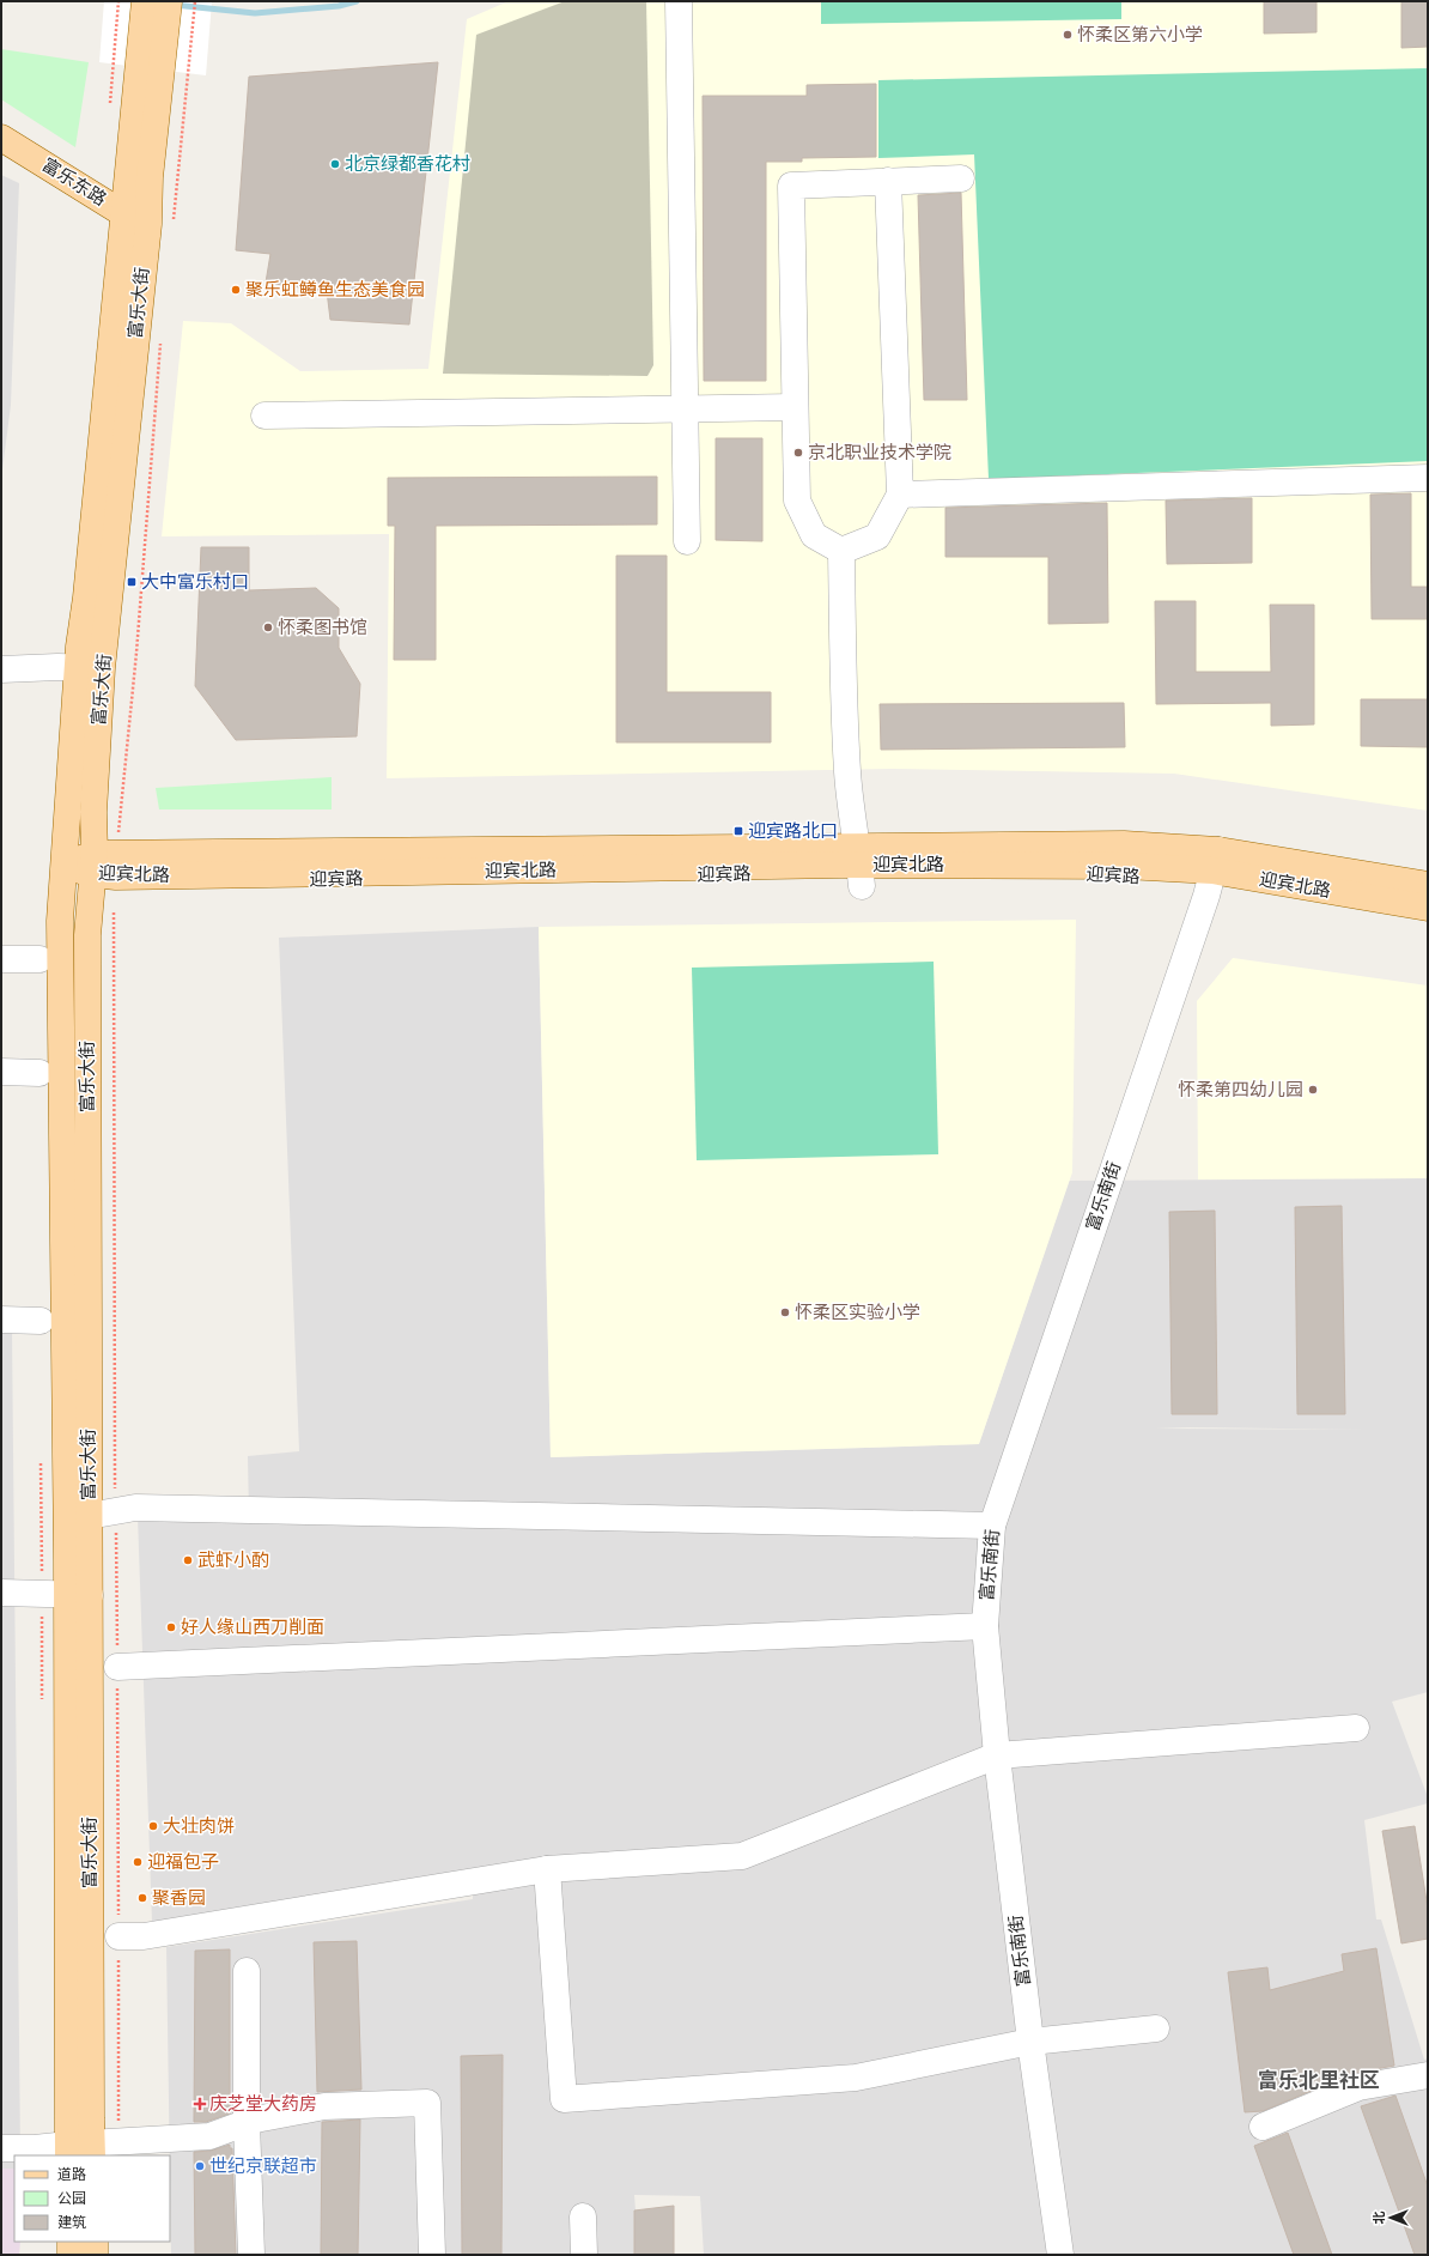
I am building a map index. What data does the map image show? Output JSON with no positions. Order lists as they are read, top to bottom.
{
  "streets": {
    "main road": ["富乐东路", "富乐大街", "迎宾北路"],
    "street": ["富乐南街"]
  },
  "crossings": [
    ["富乐东路", "富乐大街"],
    ["富乐大街", "迎宾北路"],
    ["迎宾北路", "富乐南街"]
  ],
  "districts": ["富乐北里社区"],
  "places": {
    "other": [
      "怀柔区第六小学",
      "北京绿都香花村",
      "聚乐虹鳟鱼生态美食园",
      "京北职业技术学院",
      "怀柔图书馆",
      "怀柔第四幼儿园",
      "怀柔区实验小学",
      "武虾小酌",
      "好人缘山西刀削面",
      "大壮肉饼",
      "迎福包子",
      "聚香园",
      "世纪京联超市"
    ],
    "transit": ["大中富乐村口", "迎宾路北口"],
    "health": ["庆芝堂大药房"]
  },
  "legend": ["道路", "公园", "建筑"],
  "north": "left"
}
